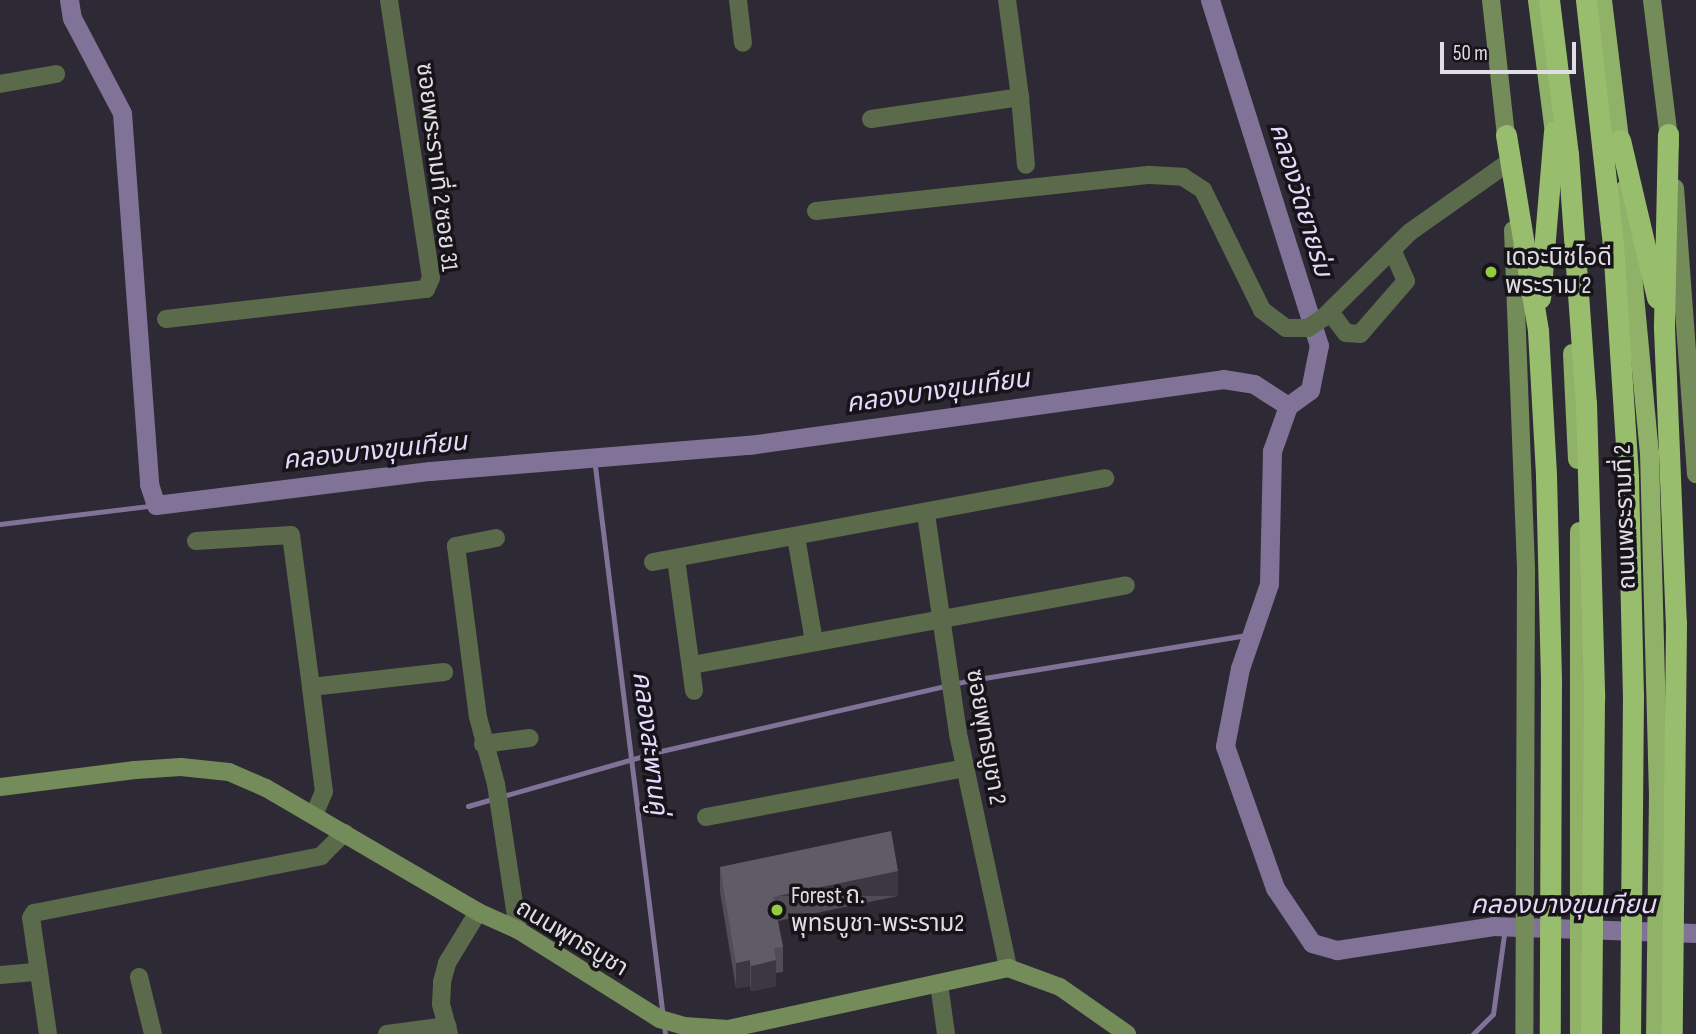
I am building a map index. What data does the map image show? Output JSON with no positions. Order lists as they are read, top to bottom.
{
  "streets": {
    "highway": ["ถนนพระรามที่ 2"],
    "main road": ["ถนนพุทธบูชา"],
    "street": ["ซอยพระรามที่ 2 ซอย 31", "ซอยพุทธบูชา 2"]
  },
  "crossings": [
    ["ซอยพุทธบูชา 2", "ถนนพุทธบูชา"]
  ],
  "water": ["คลองวัดยายร่ม", "คลองบางขุนเทียน", "คลองสะพานคู่"],
  "places": ["เดอะนิชไอดี พระราม 2", "Forest ถ. พุทธบูชา-พระราม2"],
  "scale_bar": "50 m"
}
